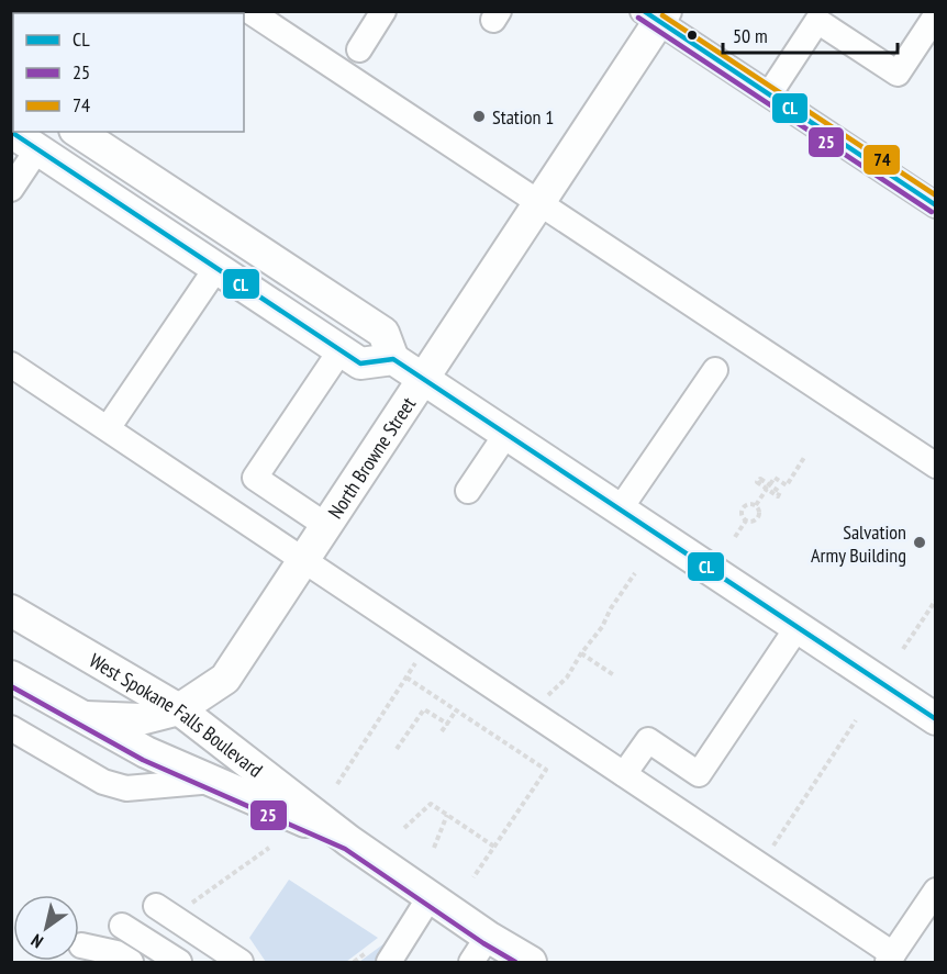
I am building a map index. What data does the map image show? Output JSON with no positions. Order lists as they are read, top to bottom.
{
  "streets": {
    "main road": ["North Browne Street", "West Spokane Falls Boulevard"]
  },
  "crossings": [
    ["North Browne Street", "West Spokane Falls Boulevard"]
  ],
  "places": ["Station 1", "Salvation Army Building"],
  "lines": ["transit line CL", "transit line 74", "transit line 25"],
  "legend": ["CL", "25", "74"],
  "scale_bar": "50 m",
  "north": "bottom left"
}
